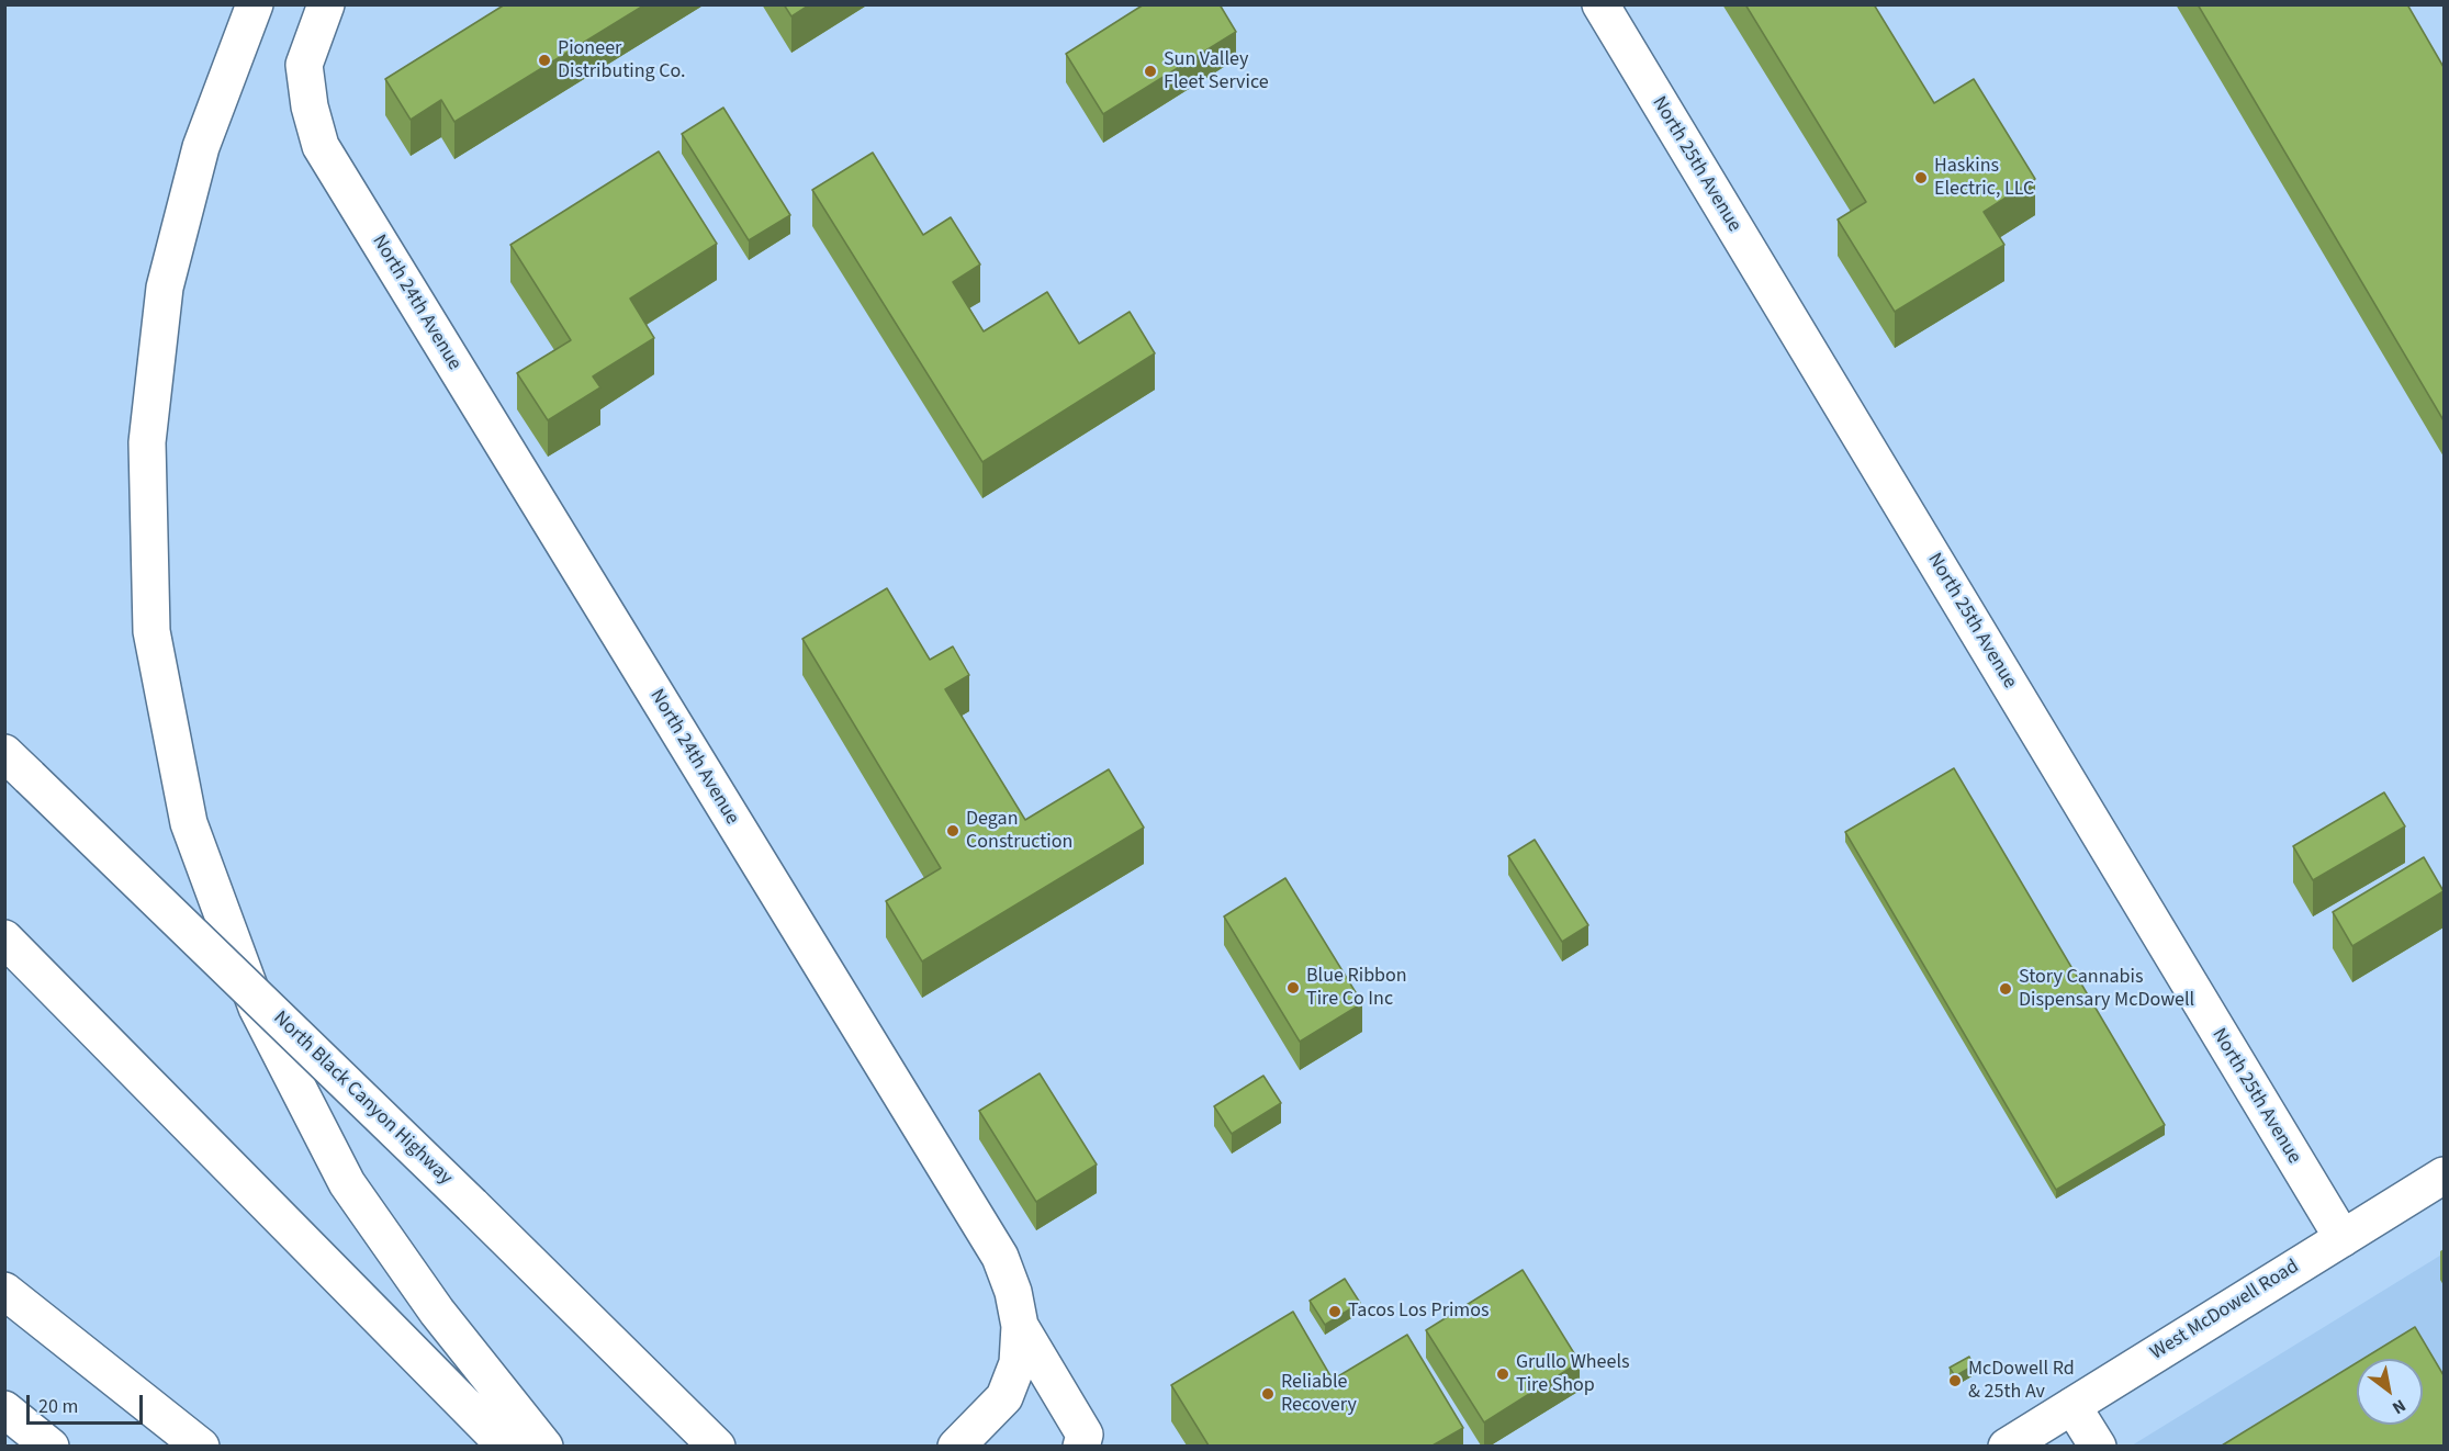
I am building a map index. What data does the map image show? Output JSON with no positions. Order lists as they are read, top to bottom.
{
  "streets": {
    "main road": [
      "North 25th Avenue",
      "North 24th Avenue",
      "North Black Canyon Highway",
      "West McDowell Road"
    ]
  },
  "crossings": [
    ["North 25th Avenue", "West McDowell Road"]
  ],
  "places": [
    "Pioneer Distributing Co.",
    "Sun Valley Fleet Service",
    "Haskins Electric, LLC",
    "Degan Construction",
    "Blue Ribbon Tire Co Inc",
    "Story Cannabis Dispensary McDowell",
    "Tacos Los Primos",
    "Grullo Wheels Tire Shop",
    "McDowell Rd & 25th Av",
    "Reliable Recovery"
  ],
  "scale_bar": "20 m",
  "north": "bottom right"
}
